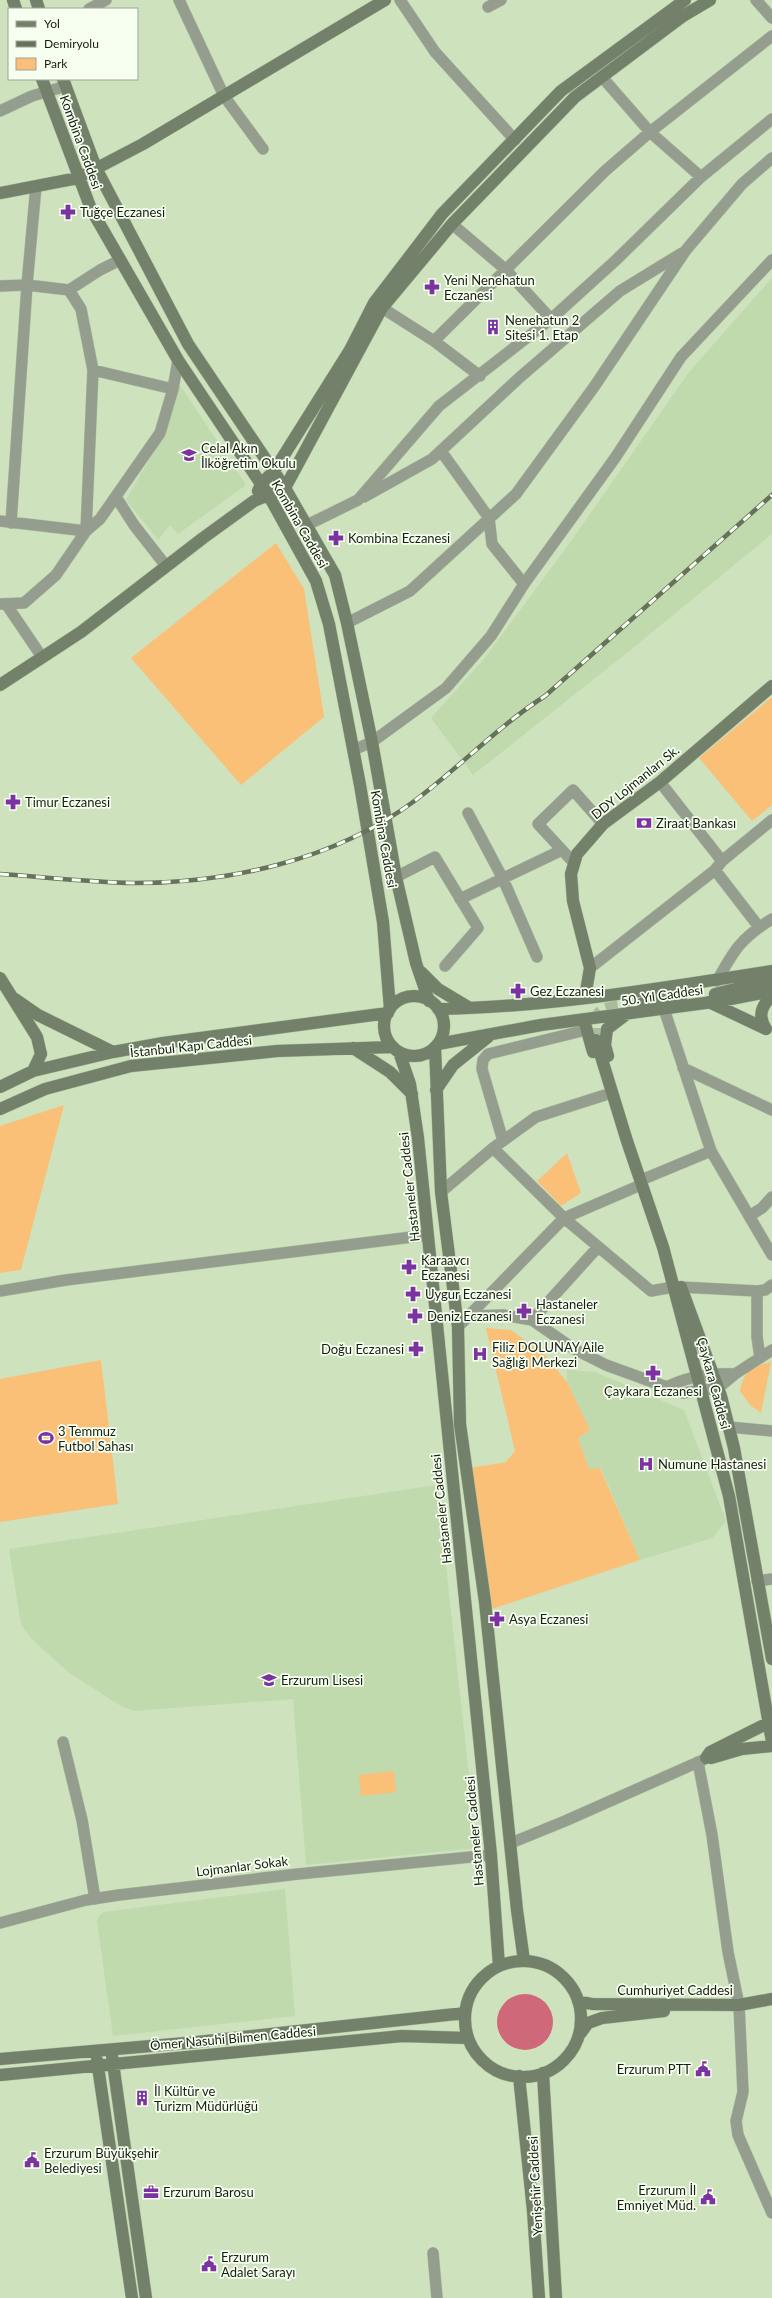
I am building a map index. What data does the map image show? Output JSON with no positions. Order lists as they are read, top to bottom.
{
  "streets": {
    "main road": [
      "Kombina Caddesi",
      "DDY Lojmanları Sk.",
      "50. Yıl Caddesi",
      "İstanbul Kapı Caddesi",
      "Hastaneler Caddesi",
      "Çaykara Caddesi",
      "Cumhuriyet Caddesi",
      "Ömer Nasuhi Bilmen Caddesi",
      "Yenişehir Caddesi"
    ],
    "street": ["Lojmanlar Sokak"]
  },
  "crossings": [
    ["Kombina Caddesi", "50. Yıl Caddesi"],
    ["Kombina Caddesi", "İstanbul Kapı Caddesi"],
    ["Kombina Caddesi", "Hastaneler Caddesi"],
    ["DDY Lojmanları Sk.", "50. Yıl Caddesi"],
    ["50. Yıl Caddesi", "İstanbul Kapı Caddesi"],
    ["50. Yıl Caddesi", "Hastaneler Caddesi"],
    ["50. Yıl Caddesi", "Çaykara Caddesi"],
    ["İstanbul Kapı Caddesi", "Hastaneler Caddesi"],
    ["Hastaneler Caddesi", "Lojmanlar Sokak"],
    ["Hastaneler Caddesi", "Cumhuriyet Caddesi"],
    ["Hastaneler Caddesi", "Ömer Nasuhi Bilmen Caddesi"],
    ["Hastaneler Caddesi", "Yenişehir Caddesi"],
    ["Cumhuriyet Caddesi", "Ömer Nasuhi Bilmen Caddesi"],
    ["Cumhuriyet Caddesi", "Yenişehir Caddesi"],
    ["Ömer Nasuhi Bilmen Caddesi", "Yenişehir Caddesi"]
  ],
  "places": {
    "pharmacy": [
      "Tuğçe Eczanesi",
      "Yeni Nenehatun Eczanesi",
      "Kombina Eczanesi",
      "Timur Eczanesi",
      "Gez Eczanesi",
      "Karaavcı Eczanesi",
      "Uygur Eczanesi",
      "Hastaneler Eczanesi",
      "Deniz Eczanesi",
      "Doğu Eczanesi",
      "Çaykara Eczanesi",
      "Asya Eczanesi"
    ],
    "building": ["Nenehatun 2 Sitesi 1. Etap", "İl Kültür ve Turizm Müdürlüğü"],
    "school or university": ["Celal Akın İlköğretim Okulu", "Erzurum Lisesi"],
    "bank": ["Ziraat Bankası"],
    "hospital": ["Filiz DOLUNAY Aile Sağlığı Merkezi", "Numune Hastanesi"],
    "sports": ["3 Temmuz Futbol Sahası"],
    "public building": [
      "Erzurum PTT",
      "Erzurum Büyükşehir Belediyesi",
      "Erzurum İl Emniyet Müd.",
      "Erzurum Adalet Sarayı"
    ],
    "office": ["Erzurum Barosu"]
  },
  "legend": ["Yol", "Demiryolu", "Park"]
}
